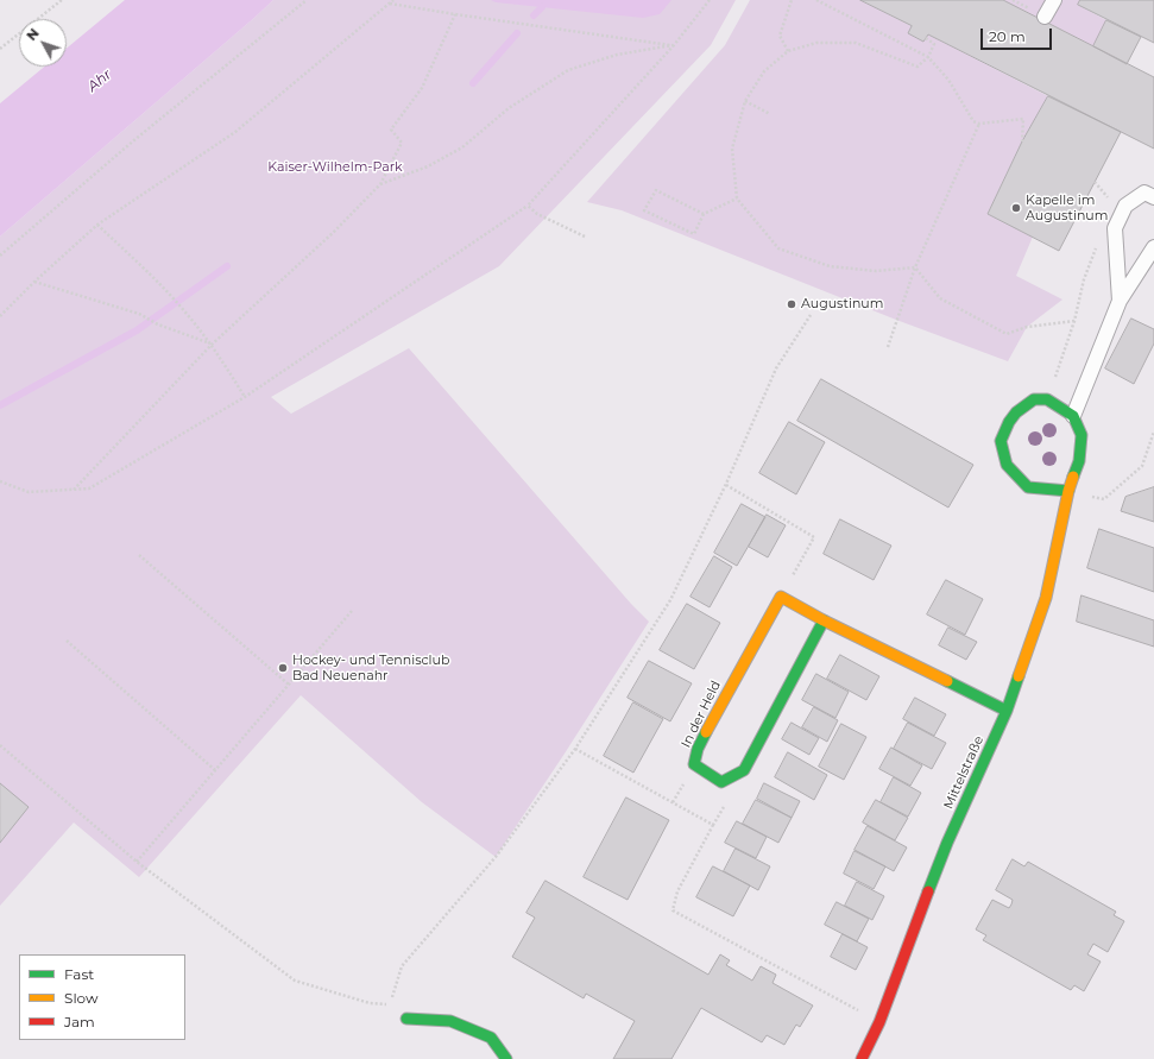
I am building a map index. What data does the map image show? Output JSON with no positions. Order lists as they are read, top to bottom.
{
  "streets": {
    "street": ["In der Held", "Mittelstraße"]
  },
  "water": ["Ahr"],
  "parks": ["Kaiser-Wilhelm-Park"],
  "places": ["Kapelle im Augustinum", "Augustinum", "Hockey- und Tennisclub Bad Neuenahr"],
  "legend": ["Fast", "Slow", "Jam"],
  "scale_bar": "20 m",
  "north": "top left"
}
